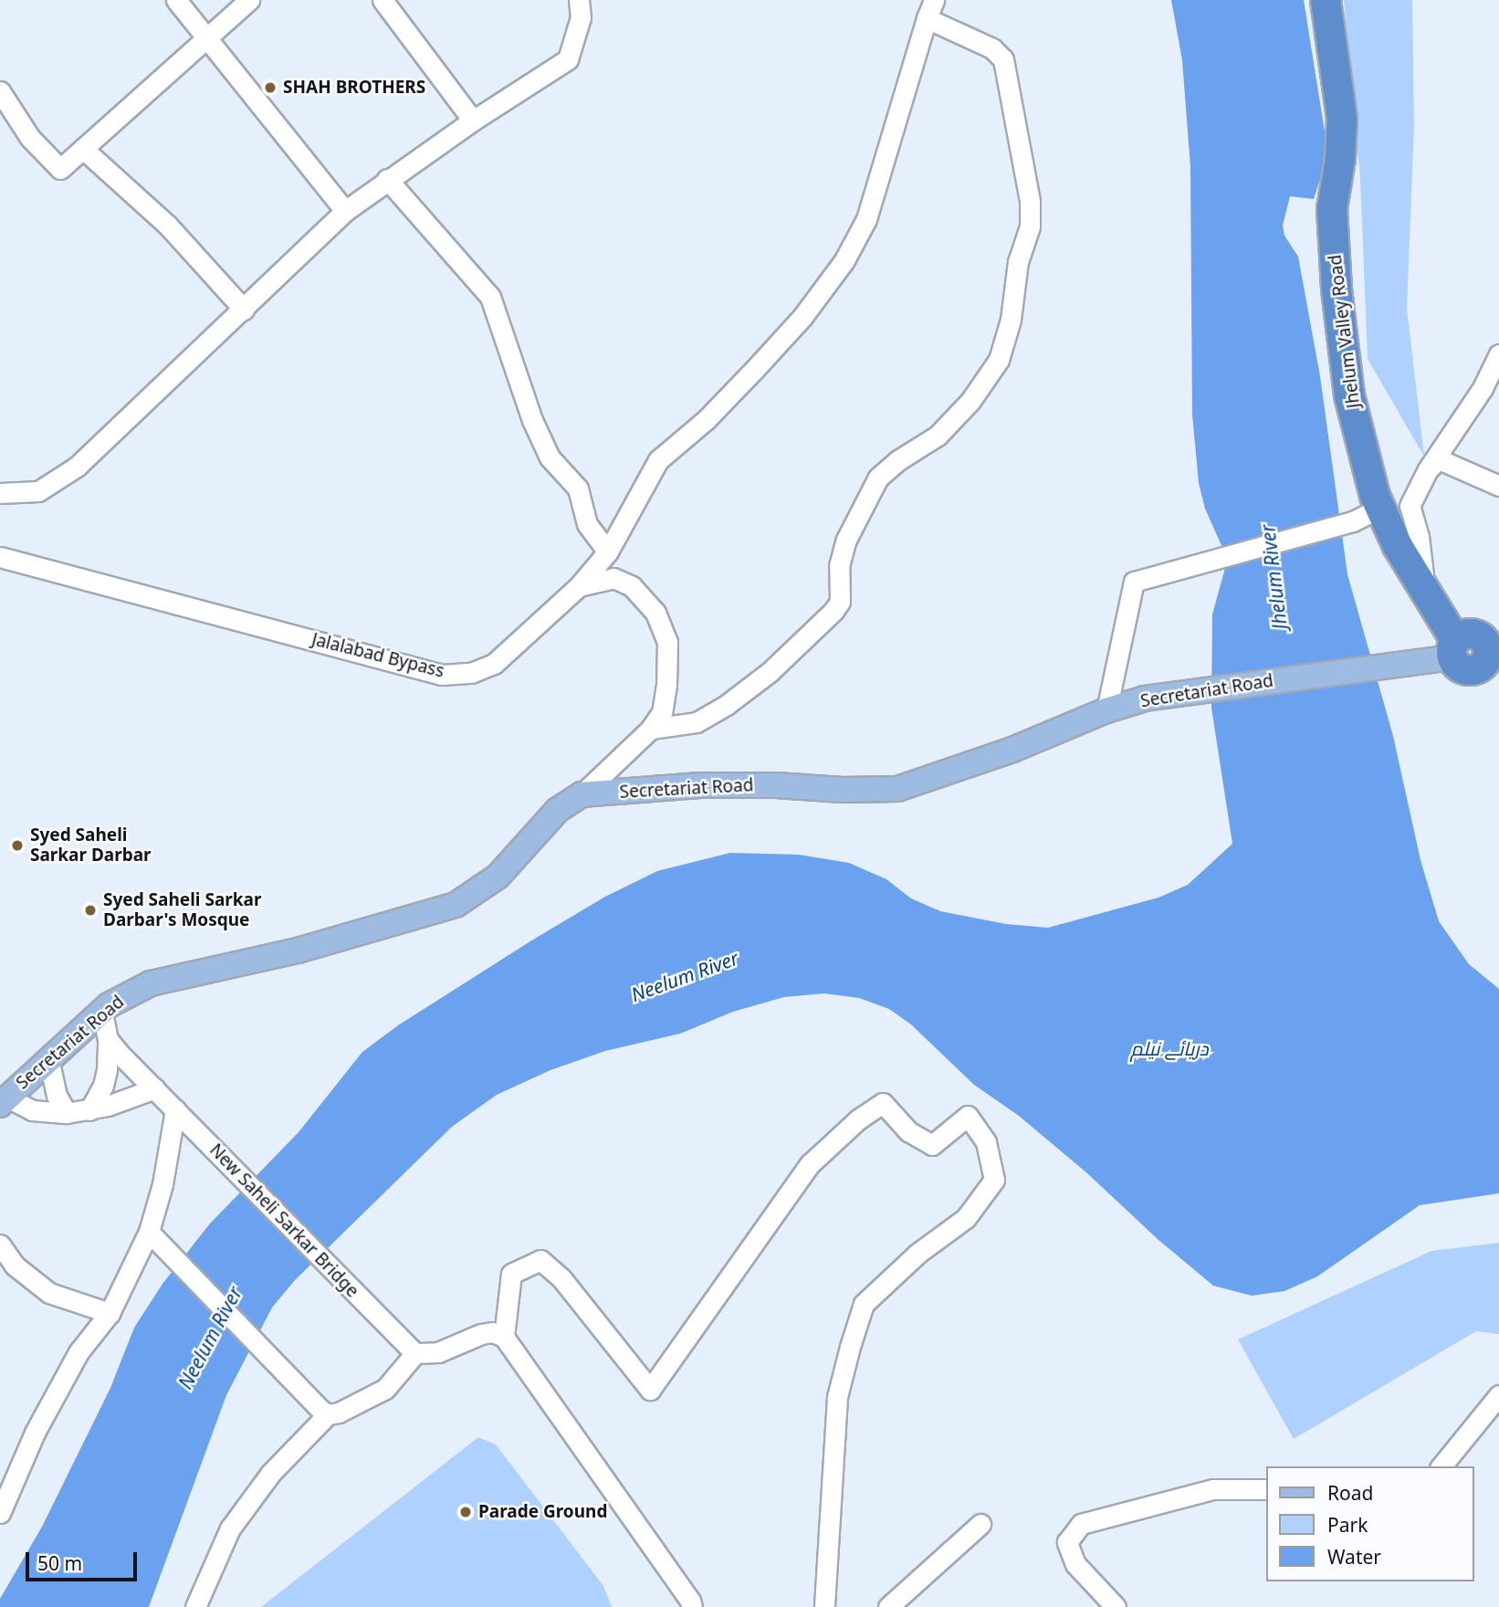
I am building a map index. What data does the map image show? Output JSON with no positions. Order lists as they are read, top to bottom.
{
  "streets": {
    "highway": ["Jhelum Valley Road"],
    "main road": ["Secretariat Road"],
    "street": ["Jalalabad Bypass", "New Saheli Sarkar Bridge"]
  },
  "crossings": [
    ["Jhelum Valley Road", "Secretariat Road"],
    ["Jalalabad Bypass", "Secretariat Road"]
  ],
  "water": ["Jhelum River", "Neelum River", "دریائے نیلم"],
  "places": [
    "SHAH BROTHERS",
    "Syed Saheli Sarkar Darbar",
    "Syed Saheli Sarkar Darbar's Mosque",
    "Parade Ground"
  ],
  "legend": ["Road", "Park", "Water"],
  "scale_bar": "50 m"
}
